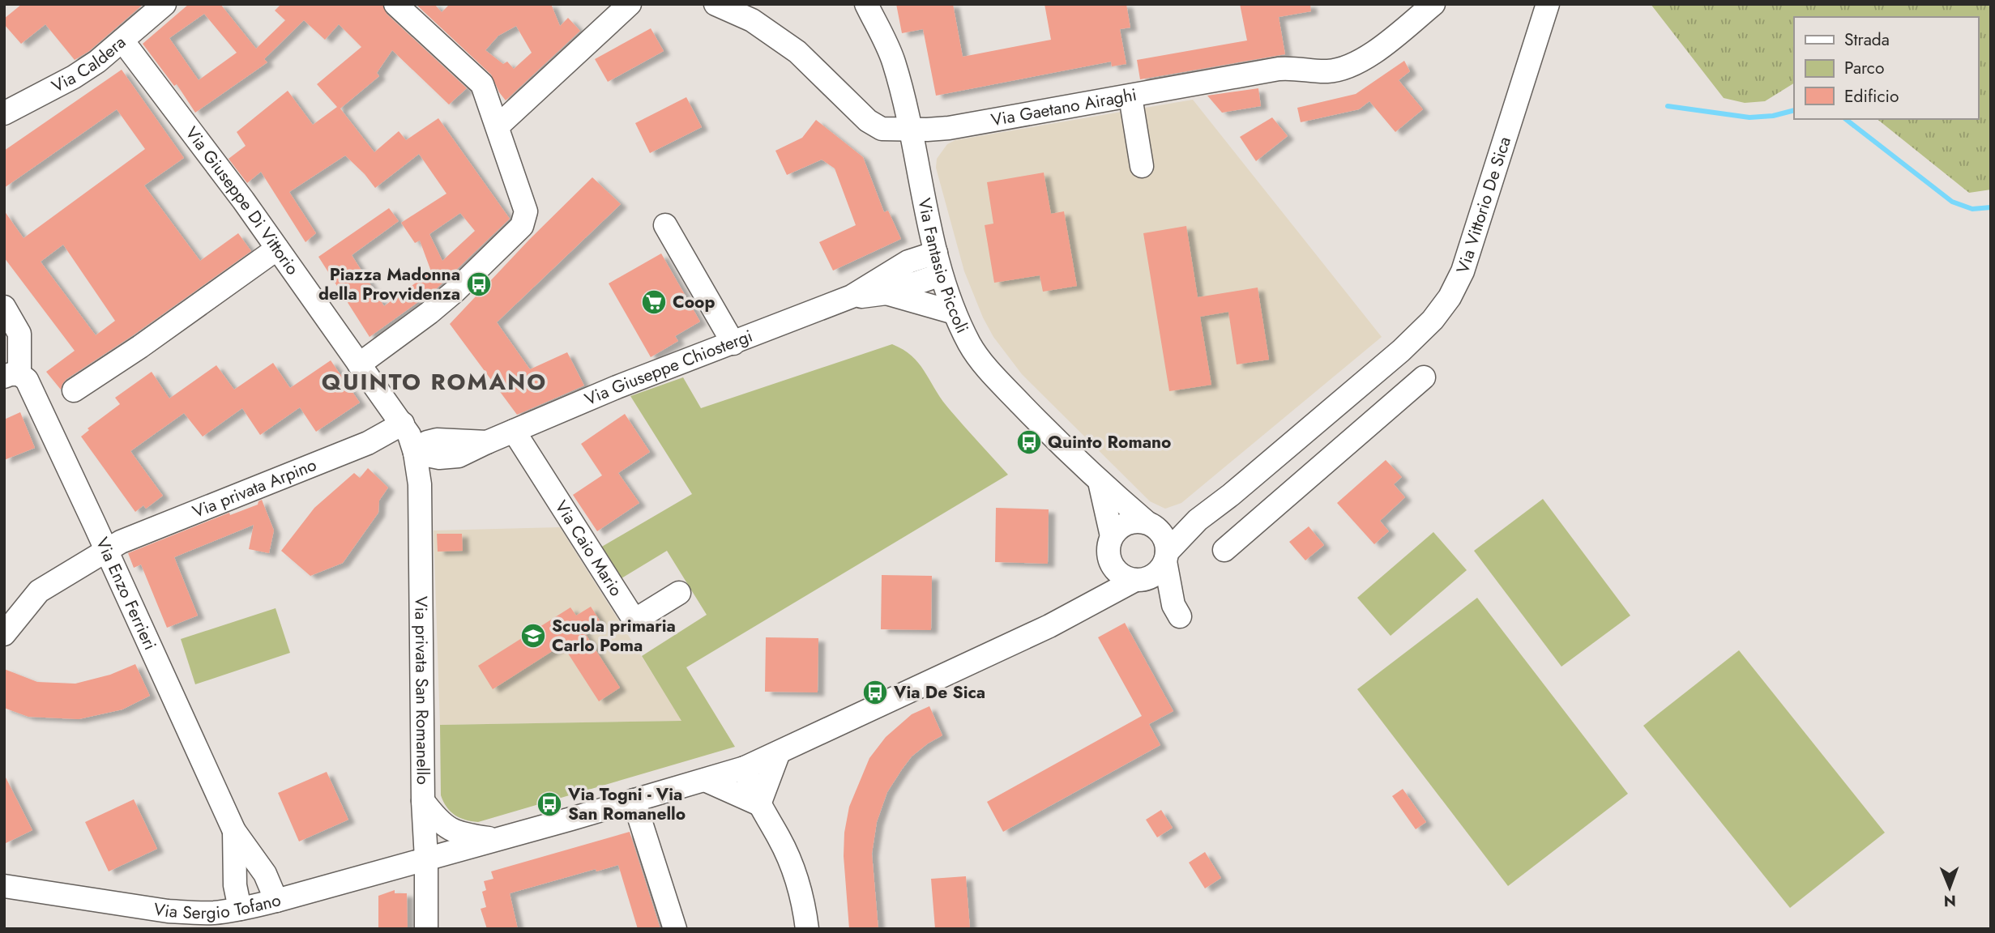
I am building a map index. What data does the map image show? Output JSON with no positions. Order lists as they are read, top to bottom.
{
  "streets": {
    "street": [
      "Via Caldera",
      "Via Gaetano Airaghi",
      "Via Giuseppe Di Vittorio",
      "Via Vittorio De Sica",
      "Via Fantasio Piccoli",
      "Via Giuseppe Chiostergi",
      "Via privata Arpino",
      "Via Caio Mario",
      "Via Enzo Ferrieri",
      "Via privata San Romanello",
      "Via Sergio Tofano"
    ]
  },
  "crossings": [
    ["Via Caldera", "Via Giuseppe Di Vittorio"],
    ["Via Gaetano Airaghi", "Via Fantasio Piccoli"],
    ["Via Vittorio De Sica", "Via Fantasio Piccoli"],
    ["Via Vittorio De Sica", "Via Sergio Tofano"],
    ["Via Fantasio Piccoli", "Via Giuseppe Chiostergi"],
    ["Via Giuseppe Chiostergi", "Via Caio Mario"],
    ["Via Giuseppe Chiostergi", "Via privata San Romanello"],
    ["Via privata Arpino", "Via Enzo Ferrieri"],
    ["Via Enzo Ferrieri", "Via Sergio Tofano"],
    ["Via privata San Romanello", "Via Sergio Tofano"]
  ],
  "districts": ["QUINTO ROMANO"],
  "places": {
    "bus stop": [
      "Piazza Madonna della Provvidenza",
      "Quinto Romano",
      "Via De Sica",
      "Via Togni - Via San Romanello"
    ],
    "supermarket": ["Coop"],
    "school or university": ["Scuola primaria Carlo Poma"]
  },
  "legend": ["Strada", "Parco", "Edificio"],
  "north": "bottom"
}
